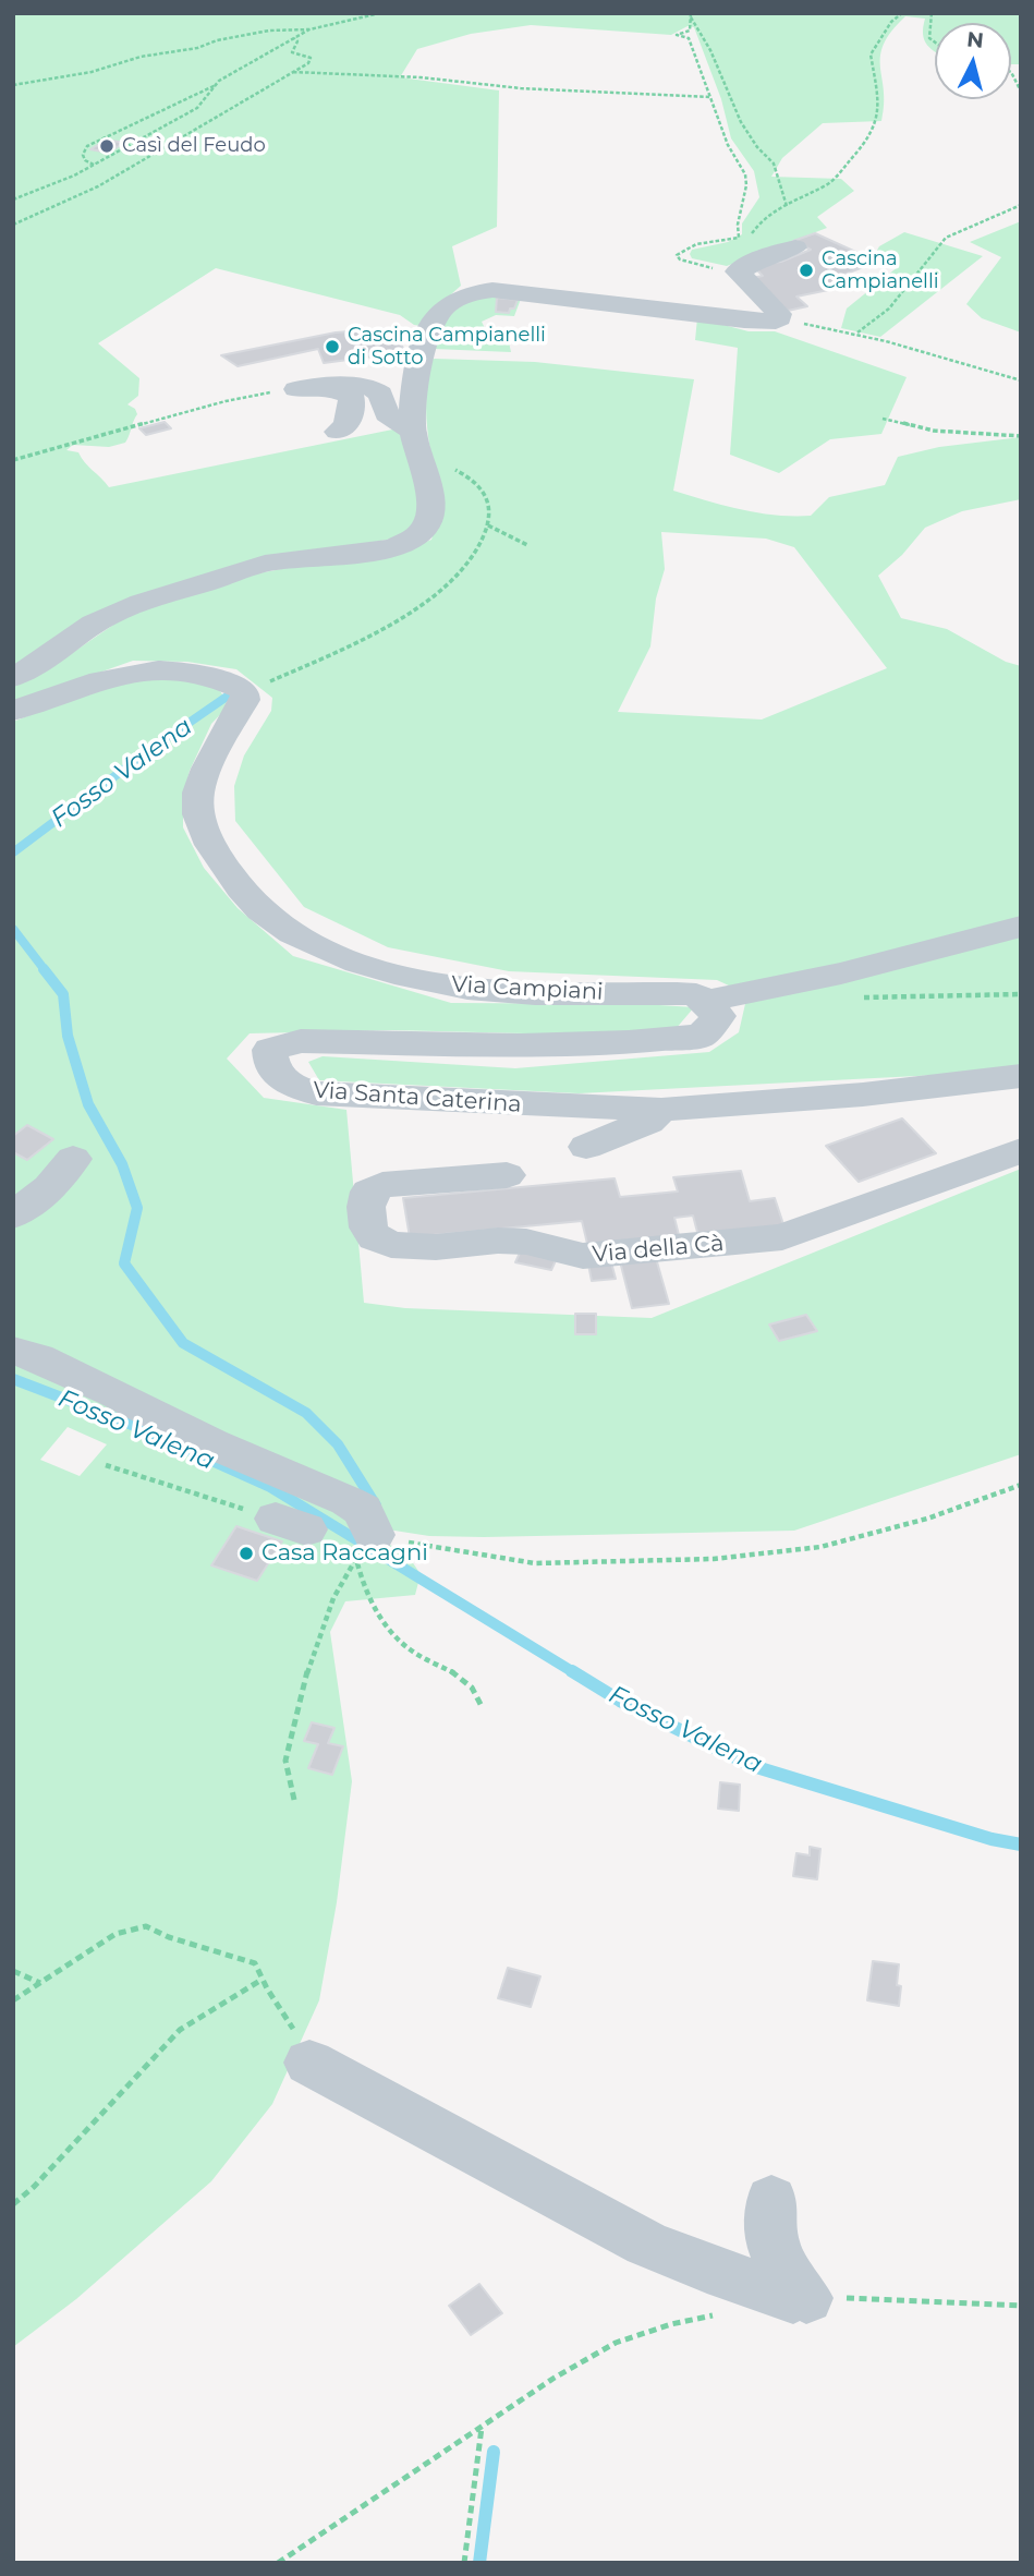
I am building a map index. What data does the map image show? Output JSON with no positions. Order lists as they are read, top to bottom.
{
  "streets": {
    "street": ["Via Campiani", "Via Santa Caterina", "Via della Cà"]
  },
  "crossings": [
    ["Via Campiani", "Via Santa Caterina"]
  ],
  "water": ["Fosso Valena"],
  "places": [
    "Casì del Feudo",
    "Cascina Campianelli",
    "Cascina Campianelli di Sotto",
    "Casa Raccagni"
  ],
  "north": "top"
}
